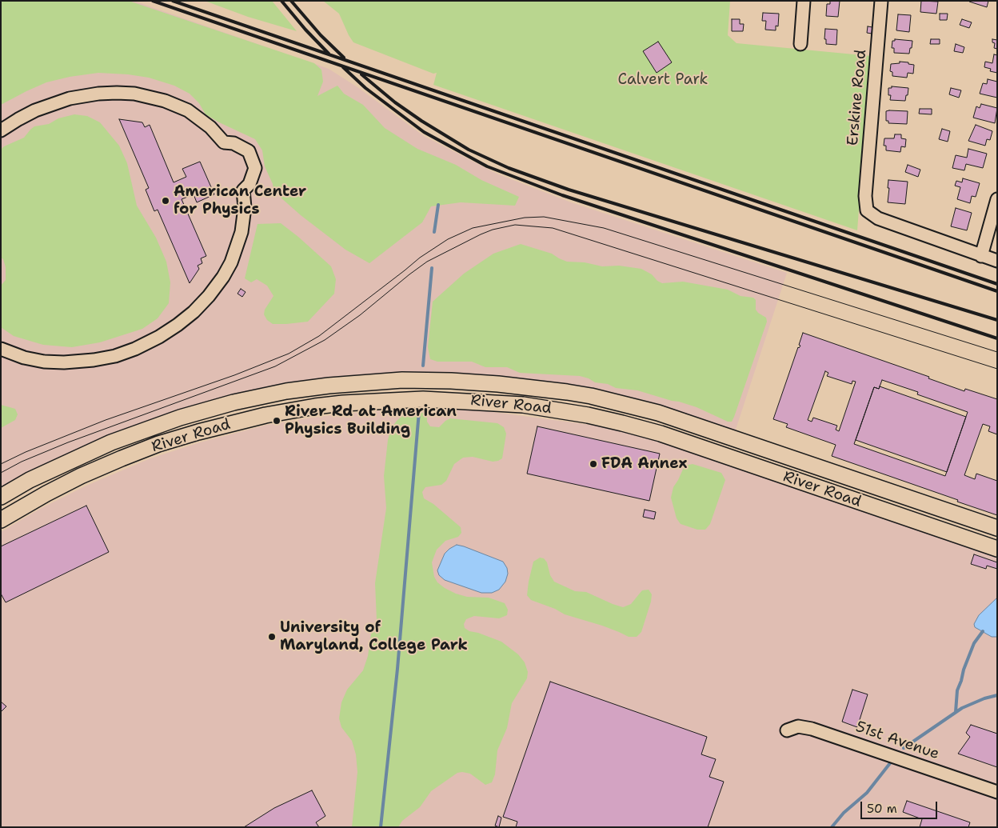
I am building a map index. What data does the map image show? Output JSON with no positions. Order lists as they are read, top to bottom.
{
  "streets": {
    "street": ["Erskine Road", "River Road", "51st Avenue"]
  },
  "parks": ["Calvert Park"],
  "places": [
    "American Center for Physics",
    "River Rd at American Physics Building",
    "FDA Annex",
    "University of Maryland, College Park"
  ],
  "scale_bar": "50 m"
}
